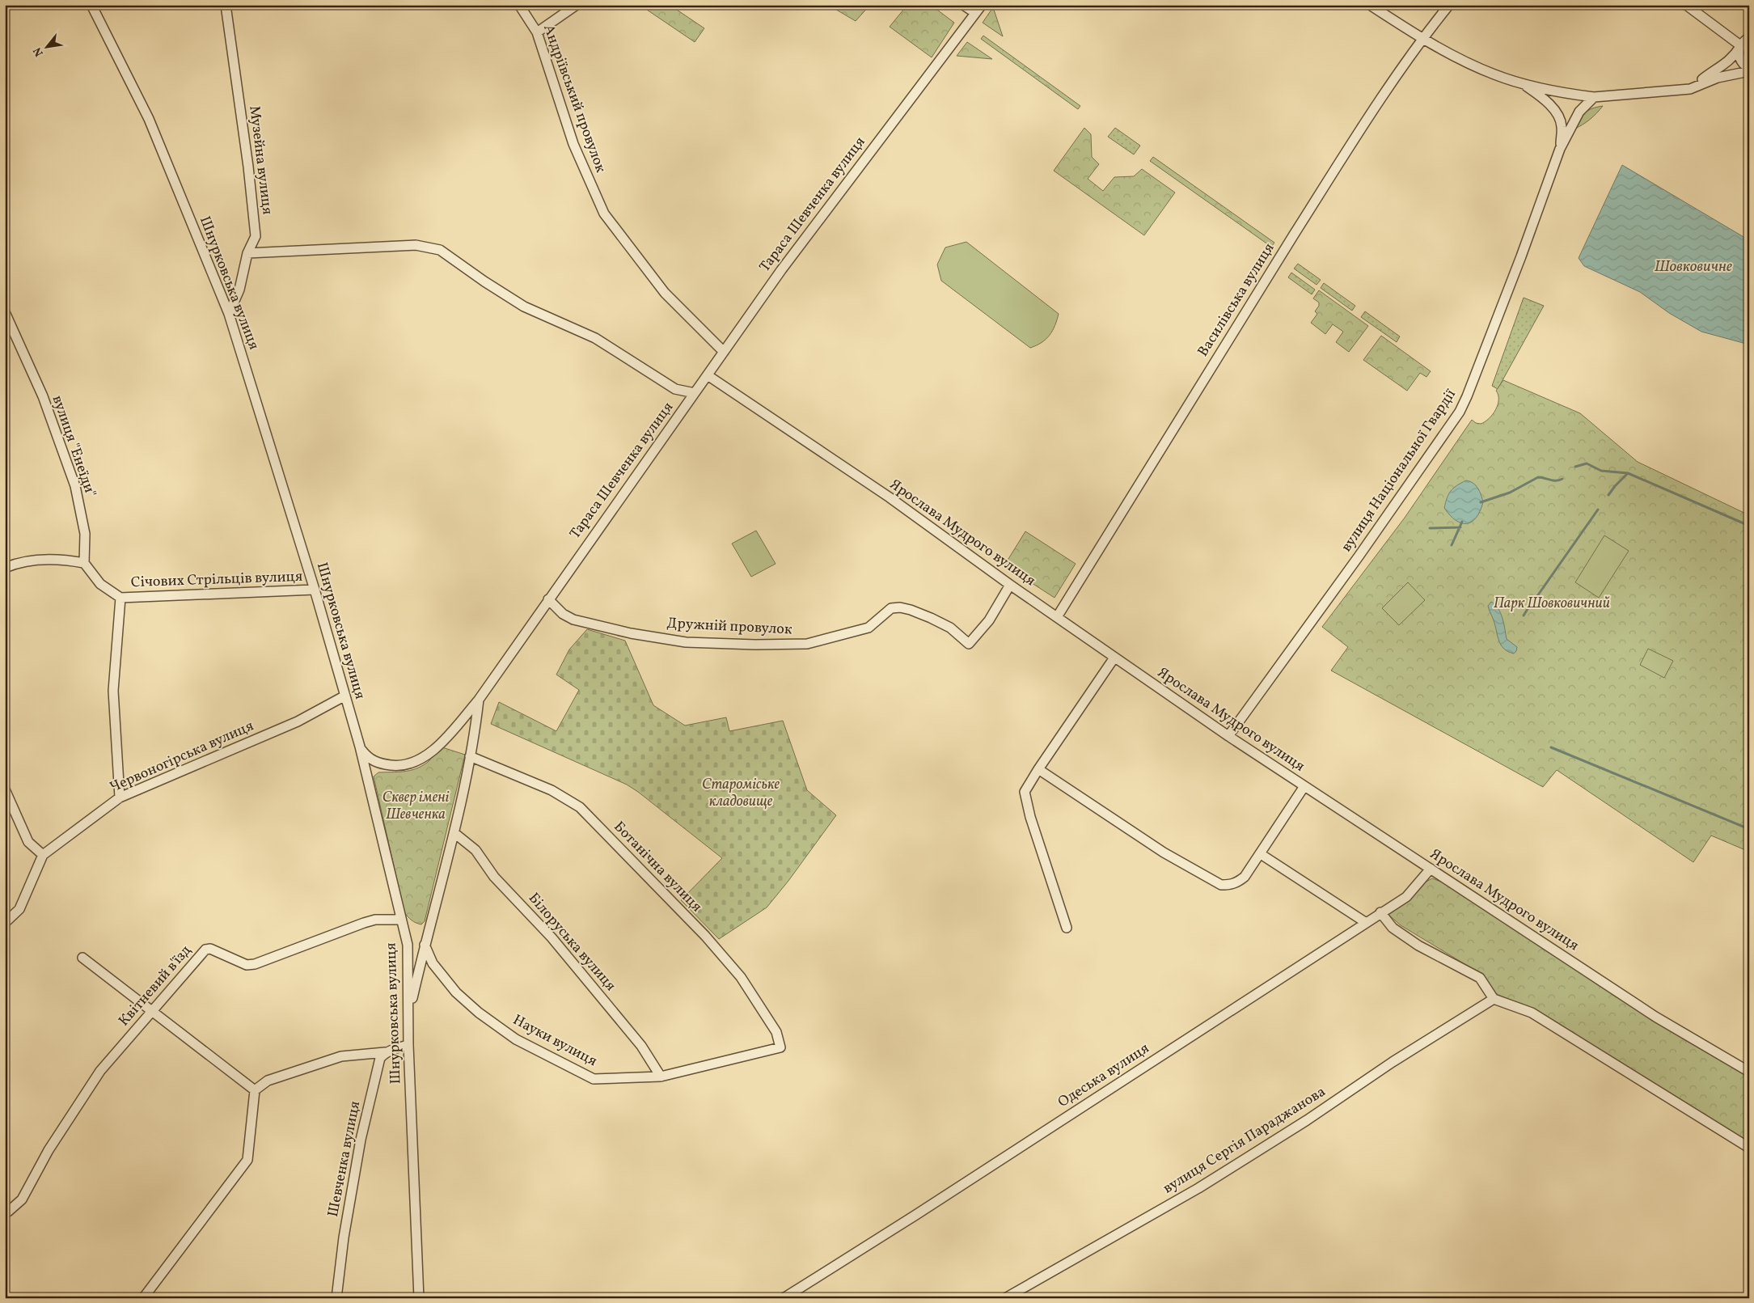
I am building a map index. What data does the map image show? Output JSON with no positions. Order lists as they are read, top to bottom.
{
  "streets": {
    "street": [
      "Андріївський провулок",
      "Музейна вулиця",
      "Тараса Шевченка вулиця",
      "Шнурковська вулиця",
      "Василівська вулиця",
      "вулиця \"Енеїди\"",
      "вулиця Національної Гвардії",
      "Ярослава Мудрого вулиця",
      "Січових Стрільців вулиця",
      "Дружній провулок",
      "Червоногірська вулиця",
      "Ботанічна вулиця",
      "Білоруська вулиця",
      "Квітневий в'їзд",
      "Науки вулиця",
      "Одеська вулиця",
      "вулиця Сергія Параджанова",
      "Шевченка вулиця"
    ]
  },
  "crossings": [
    ["Андріївський провулок", "Тараса Шевченка вулиця"],
    ["Музейна вулиця", "Шнурковська вулиця"],
    ["Тараса Шевченка вулиця", "Шнурковська вулиця"],
    ["Тараса Шевченка вулиця", "Ярослава Мудрого вулиця"],
    ["Тараса Шевченка вулиця", "Дружній провулок"],
    ["Тараса Шевченка вулиця", "Ботанічна вулиця"],
    ["Тараса Шевченка вулиця", "Білоруська вулиця"],
    ["Тараса Шевченка вулиця", "Науки вулиця"],
    ["Шнурковська вулиця", "Січових Стрільців вулиця"],
    ["Шнурковська вулиця", "Червоногірська вулиця"],
    ["Шнурковська вулиця", "Квітневий в'їзд"],
    ["Василівська вулиця", "Ярослава Мудрого вулиця"],
    ["вулиця Національної Гвардії", "Ярослава Мудрого вулиця"],
    ["Ярослава Мудрого вулиця", "Дружній провулок"],
    ["Ярослава Мудрого вулиця", "Одеська вулиця"],
    ["Ботанічна вулиця", "Науки вулиця"],
    ["Білоруська вулиця", "Науки вулиця"]
  ],
  "water": ["Шовковичне"],
  "parks": ["Парк Шовковичний", "Староміське кладовище", "Сквер імені Шевченка"],
  "north": "bottom left"
}
